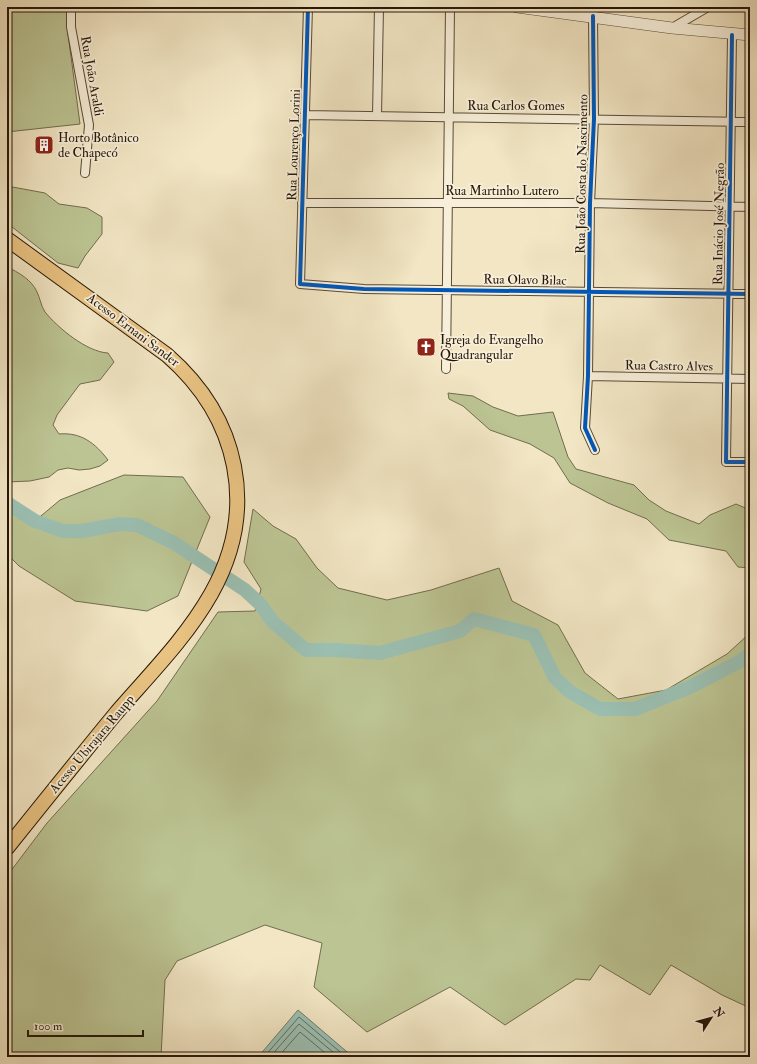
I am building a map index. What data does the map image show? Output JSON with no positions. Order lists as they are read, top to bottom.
{
  "streets": {
    "highway": ["Acesso Ernani Sander", "Acesso Ubirajara Raupp"],
    "street": [
      "Rua João Araldi",
      "Rua Carlos Gomes",
      "Rua Lourenço Lorini",
      "Rua João Costa do Nascimento",
      "Rua Martinho Lutero",
      "Rua Inácio José Negrão",
      "Rua Olavo Bilac",
      "Rua Castro Alves"
    ]
  },
  "crossings": [
    ["Rua Carlos Gomes", "Rua Lourenço Lorini"],
    ["Rua Carlos Gomes", "Rua João Costa do Nascimento"],
    ["Rua Carlos Gomes", "Rua Inácio José Negrão"],
    ["Rua Lourenço Lorini", "Rua Martinho Lutero"],
    ["Rua Lourenço Lorini", "Rua Olavo Bilac"],
    ["Rua João Costa do Nascimento", "Rua Martinho Lutero"],
    ["Rua João Costa do Nascimento", "Rua Olavo Bilac"],
    ["Rua João Costa do Nascimento", "Rua Castro Alves"],
    ["Rua Martinho Lutero", "Rua Inácio José Negrão"],
    ["Rua Inácio José Negrão", "Rua Olavo Bilac"],
    ["Rua Inácio José Negrão", "Rua Castro Alves"],
    ["Acesso Ernani Sander", "Acesso Ubirajara Raupp"]
  ],
  "places": {
    "building": ["Horto Botânico de Chapecó"],
    "church": ["Igreja do Evangelho Quadrangular"]
  },
  "scale_bar": "100 m",
  "north": "top right"
}
